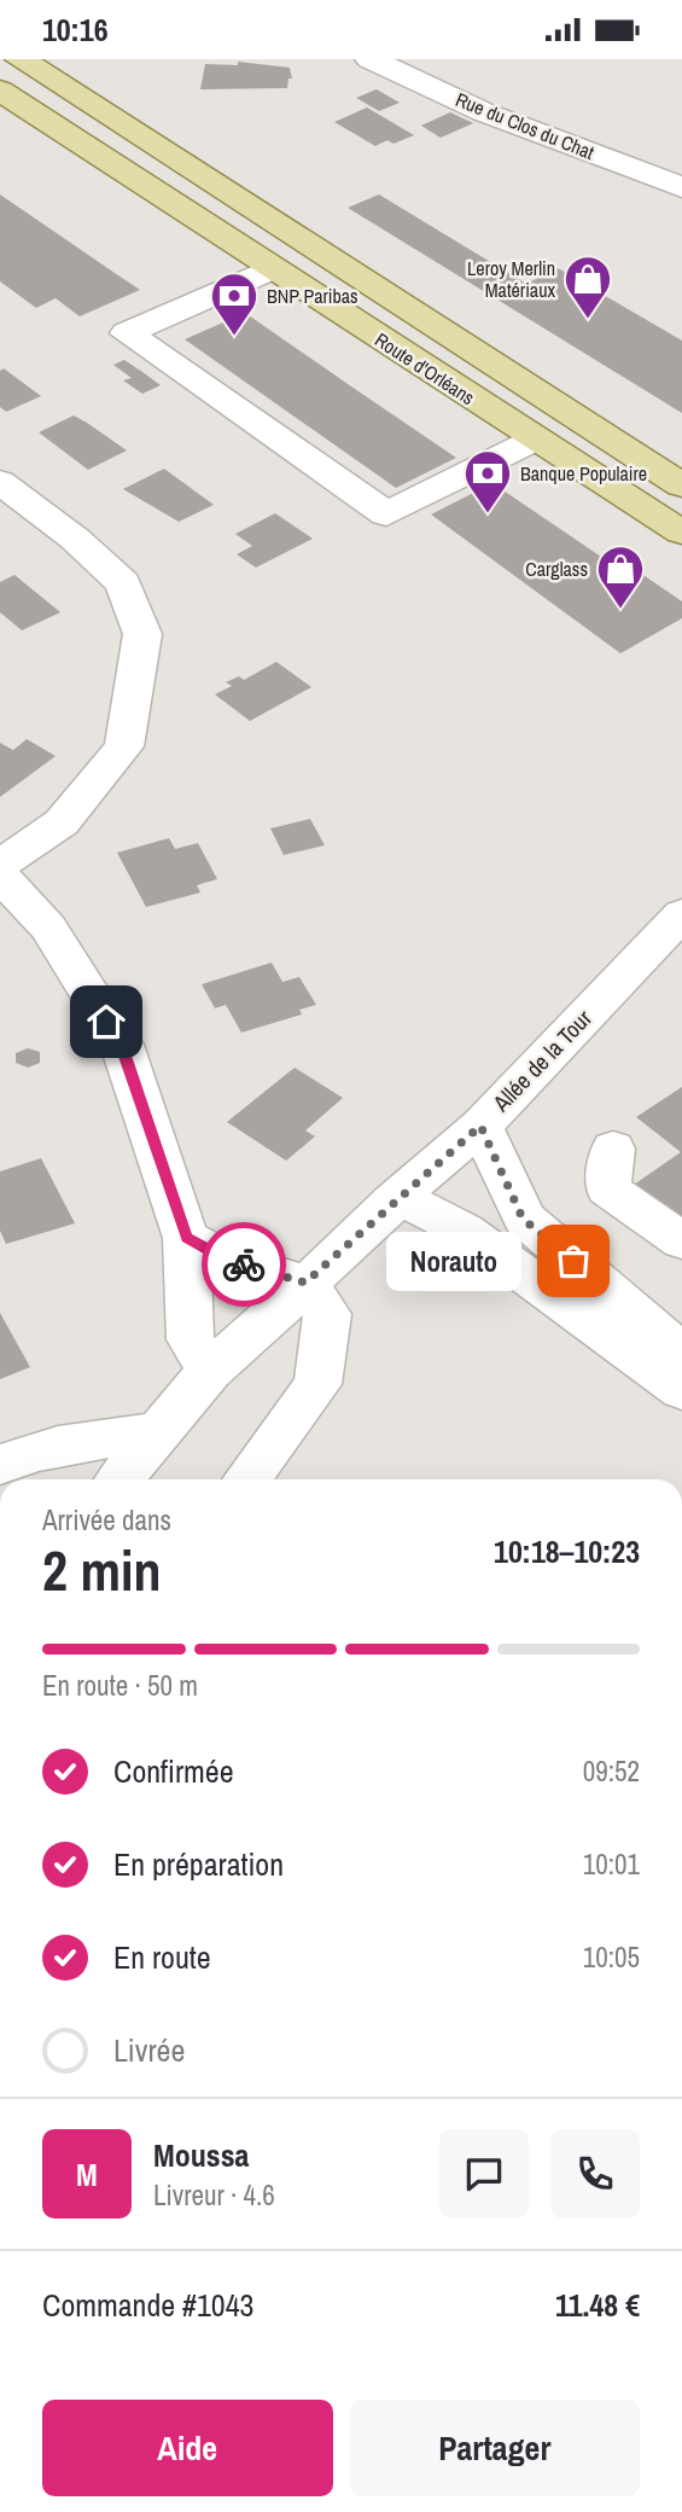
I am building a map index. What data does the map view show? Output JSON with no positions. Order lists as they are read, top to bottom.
{
  "streets": {
    "main road": ["Route d'Orléans"],
    "street": ["Rue du Clos du Chat", "Allée de la Tour"]
  },
  "places": {
    "shop": ["Leroy Merlin Matériaux", "Carglass"],
    "bank": ["BNP Paribas", "Banque Populaire"],
    "other": ["Norauto"]
  },
  "page": {
    "status": "10:16",
    "bubble": "Norauto",
    "heading": ["2 min", "Arrivée dans", "10:18–10:23"],
    "panel": [
      "Moussa",
      "Livreur · 4.6",
      "Commande #1043",
      "11.48 €"
    ],
    "bar": "En route · 50 m",
    "list": [
      ["Confirmée", "09:52"],
      ["En préparation", "10:01"],
      ["En route", "10:05"],
      "Livrée"
    ],
    "round": "M",
    "buttons": ["Aide", "Partager"]
  }
}
